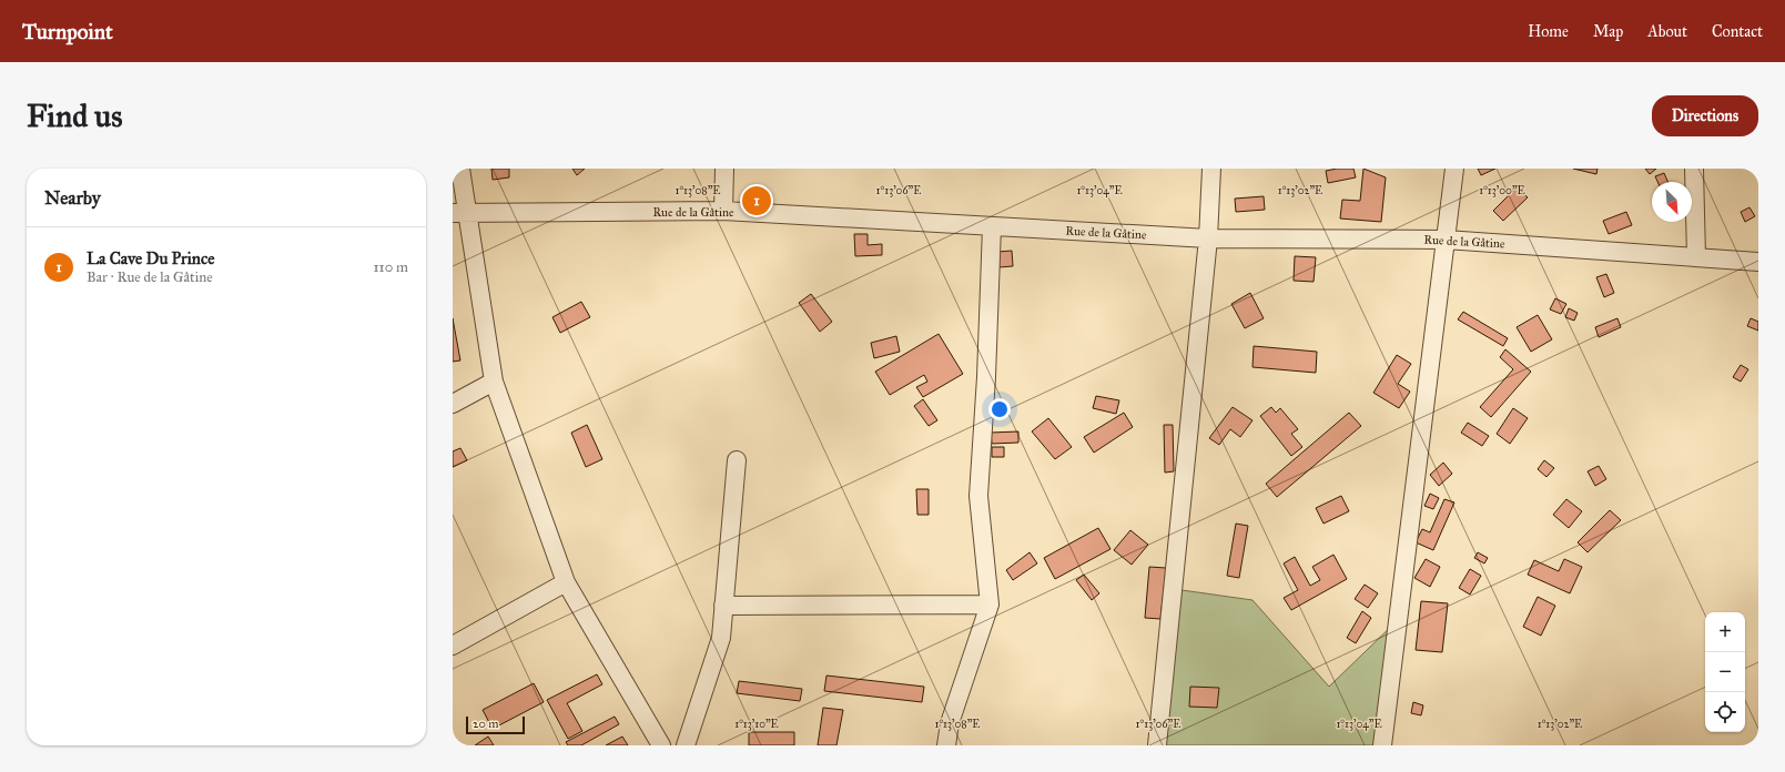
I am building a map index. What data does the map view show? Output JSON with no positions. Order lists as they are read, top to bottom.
{
  "streets": {
    "street": ["Rue de la Gâtine"]
  },
  "scale_bar": "20 m",
  "north": "bottom right",
  "page": {
    "header": "Turnpoint",
    "nav": [
      "Home",
      "Map",
      "About",
      "Contact"
    ],
    "buttons": "Directions",
    "title": "Find us",
    "heading": "Nearby",
    "pins": "1",
    "list": [
      {
        "mark": "1",
        "name": "La Cave Du Prince",
        "note": "Bar · Rue de la Gâtine",
        "value": "110 m"
      }
    ],
    "map_buttons": ["+", "−"],
    "scale": "20 m"
  },
  "coordinates": [
    "1°13'08\"E",
    "1°13'06\"E",
    "1°13'04\"E",
    "1°13'02\"E",
    "1°13'00\"E",
    "1°13'10\"E"
  ]
}
